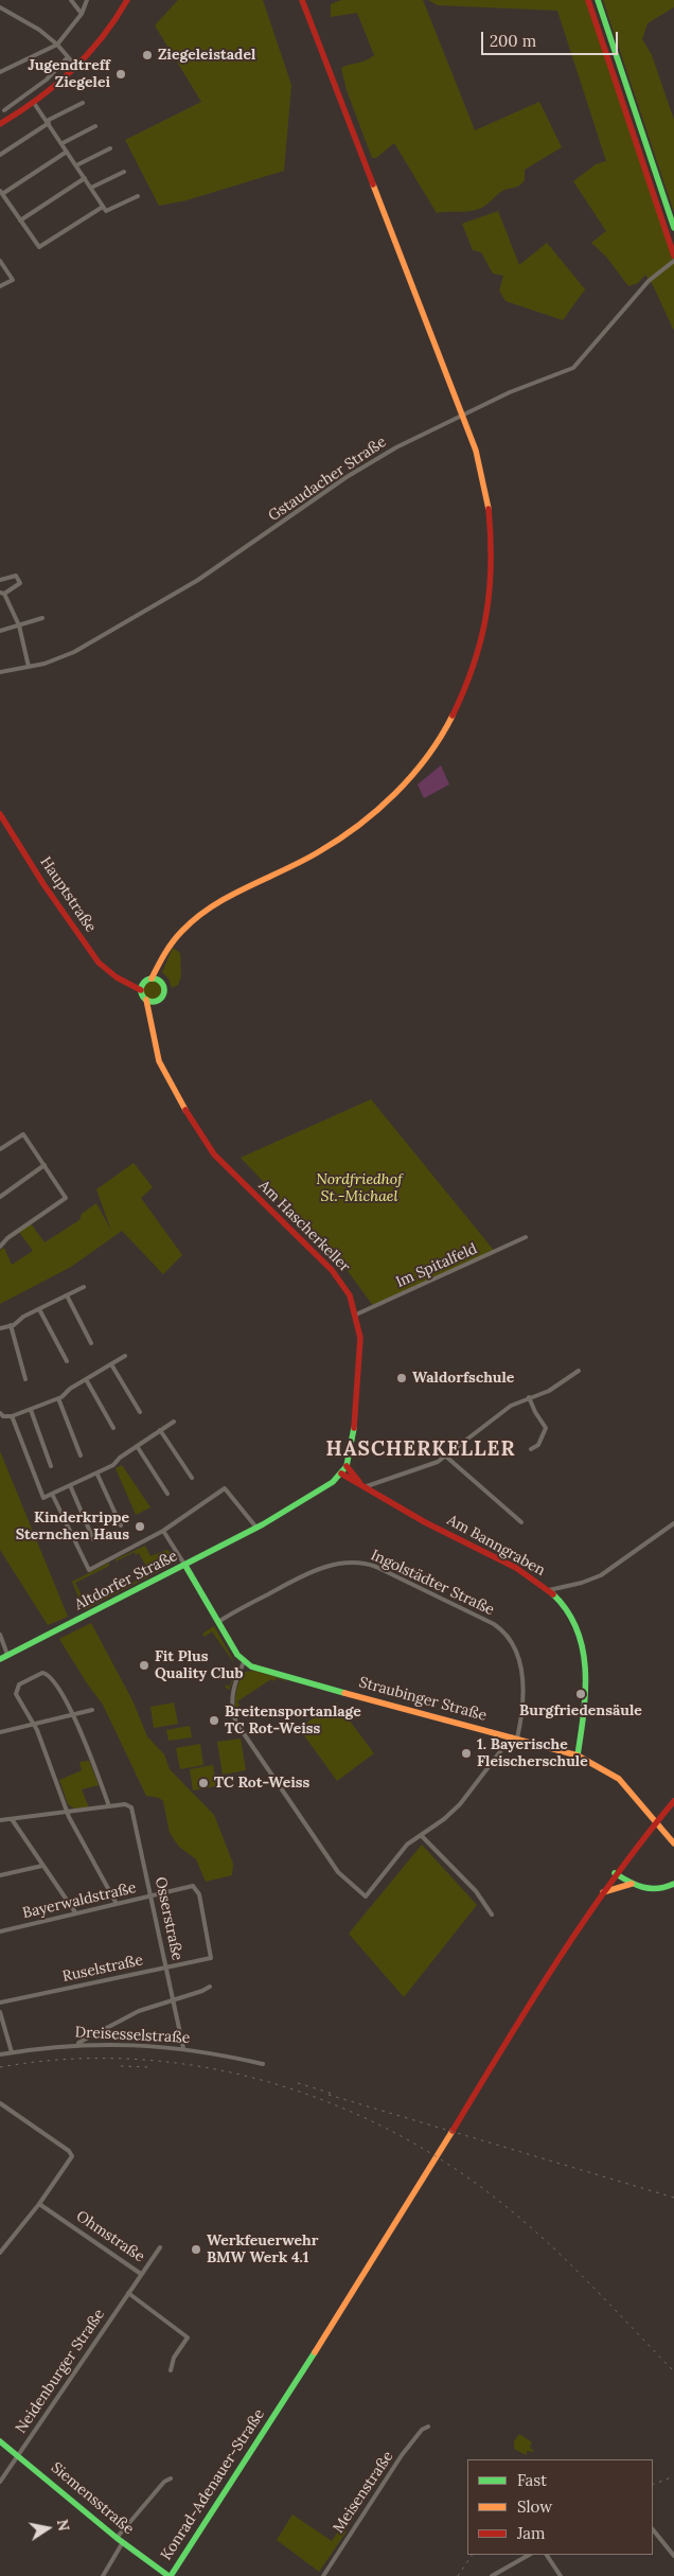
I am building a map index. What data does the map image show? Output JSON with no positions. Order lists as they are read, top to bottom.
{
  "streets": {
    "main road": [
      "Hauptstraße",
      "Am Hascherkeller",
      "Am Banngraben",
      "Altdorfer Straße",
      "Straubinger Straße",
      "Konrad-Adenauer-Straße",
      "Siemensstraße"
    ],
    "street": [
      "Gstaudacher Straße",
      "Im Spitalfeld",
      "Ingolstädter Straße",
      "Bayerwaldstraße",
      "Osserstraße",
      "Ruselstraße",
      "Dreisesselstraße",
      "Ohmstraße",
      "Neidenburger Straße",
      "Meisenstraße"
    ]
  },
  "crossings": [
    ["Hauptstraße", "Am Hascherkeller"],
    ["Am Hascherkeller", "Im Spitalfeld"],
    ["Am Hascherkeller", "Am Banngraben"],
    ["Am Hascherkeller", "Altdorfer Straße"],
    ["Am Banngraben", "Straubinger Straße"],
    ["Ingolstädter Straße", "Straubinger Straße"],
    ["Bayerwaldstraße", "Osserstraße"],
    ["Bayerwaldstraße", "Ruselstraße"],
    ["Osserstraße", "Ruselstraße"],
    ["Osserstraße", "Dreisesselstraße"],
    ["Ohmstraße", "Neidenburger Straße"],
    ["Neidenburger Straße", "Siemensstraße"],
    ["Konrad-Adenauer-Straße", "Siemensstraße"]
  ],
  "districts": ["HASCHERKELLER"],
  "parks": ["Nordfriedhof St.-Michael"],
  "places": [
    "Ziegeleistadel",
    "Jugendtreff Ziegelei",
    "Waldorfschule",
    "Kinderkrippe Sternchen Haus",
    "Fit Plus Quality Club",
    "Burgfriedensäule",
    "Breitensportanlage TC Rot-Weiss",
    "1. Bayerische Fleischerschule",
    "TC Rot-Weiss",
    "Werkfeuerwehr BMW Werk 4.1"
  ],
  "legend": ["Fast", "Slow", "Jam"],
  "scale_bar": "200 m",
  "north": "right"
}
